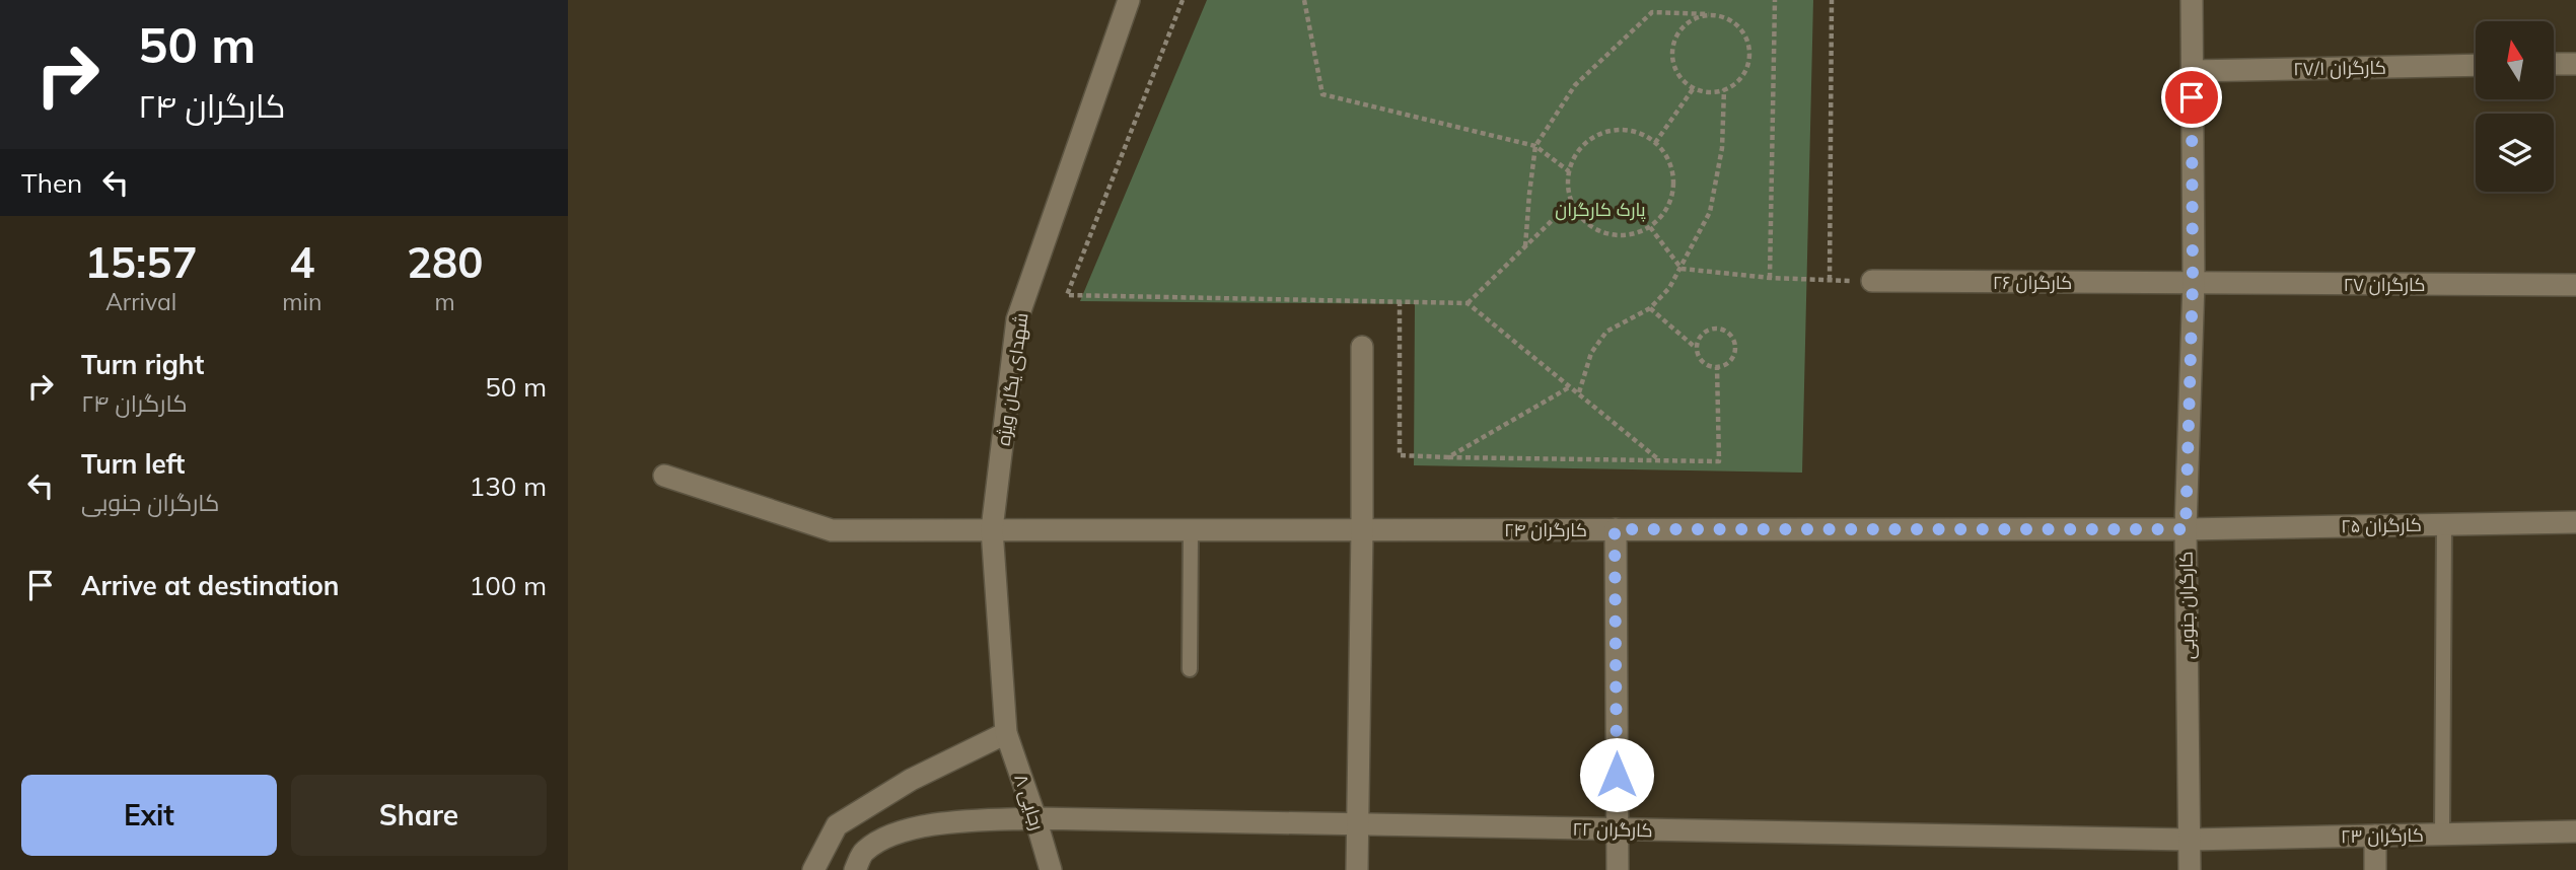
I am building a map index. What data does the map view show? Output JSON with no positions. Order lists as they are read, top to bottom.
{
  "streets": {
    "street": [
      "کارگران ۲۷/۱",
      "کارگران ۲۶",
      "کارگران ۲۷",
      "شهدای یگان ویژه",
      "کارگران ۲۵",
      "کارگران ۲۴",
      "کارگران جنوبی",
      "رجایی ۸",
      "کارگران ۲۲",
      "کارگران ۲۳"
    ]
  },
  "crossings": [
    ["کارگران ۲۷/۱", "کارگران جنوبی"],
    ["کارگران ۲۶", "کارگران ۲۷"],
    ["کارگران ۲۶", "کارگران جنوبی"],
    ["کارگران ۲۷", "کارگران جنوبی"],
    ["شهدای یگان ویژه", "کارگران ۲۴"],
    ["شهدای یگان ویژه", "رجایی ۸"],
    ["کارگران ۲۵", "کارگران ۲۴"],
    ["کارگران ۲۵", "کارگران جنوبی"],
    ["کارگران ۲۴", "کارگران جنوبی"],
    ["کارگران جنوبی", "کارگران ۲۲"],
    ["کارگران جنوبی", "کارگران ۲۳"],
    ["رجایی ۸", "کارگران ۲۲"],
    ["کارگران ۲۲", "کارگران ۲۳"]
  ],
  "parks": ["پارک کارگران"],
  "north": "top",
  "page": {
    "turn": ["50 m", "کارگران ۲۴"],
    "then": "Then",
    "eta": [
      "15:57",
      "Arrival",
      "4",
      "min",
      "280",
      "m"
    ],
    "list": [
      {
        "name": "Turn right",
        "note": "کارگران ۲۴",
        "value": "50 m"
      },
      {
        "name": "Turn left",
        "note": "کارگران جنوبی",
        "value": "130 m"
      },
      {
        "name": "Arrive at destination",
        "value": "100 m"
      }
    ],
    "buttons": ["Exit", "Share"]
  }
}
